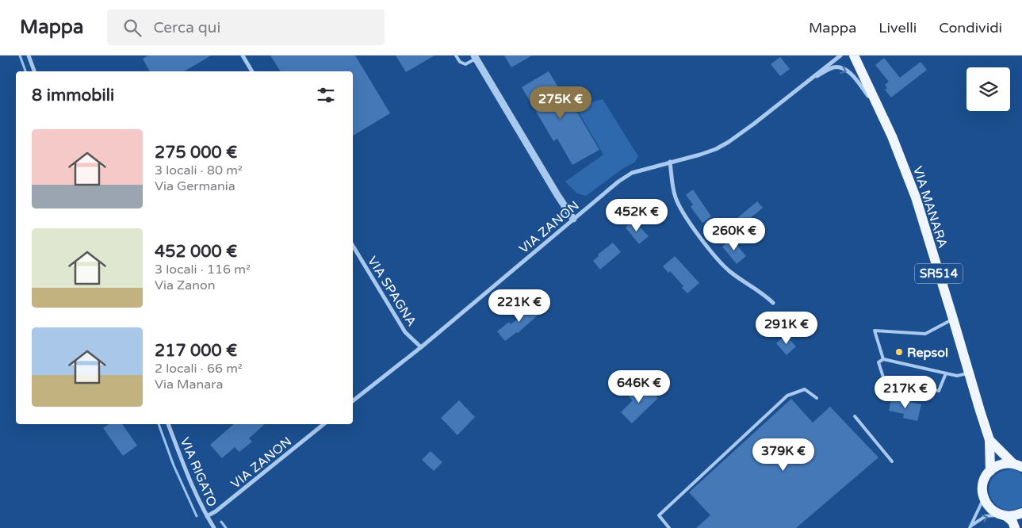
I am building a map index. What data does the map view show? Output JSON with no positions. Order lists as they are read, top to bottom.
{
  "streets": {
    "main road": ["VIA MANARA", "SR514"],
    "street": ["VIA ZANON", "VIA SPAGNA", "VIA RIGATO"]
  },
  "crossings": [
    ["VIA MANARA", "VIA ZANON"],
    ["VIA MANARA", "SR514"],
    ["VIA ZANON", "VIA SPAGNA"],
    ["VIA ZANON", "VIA RIGATO"]
  ],
  "places": ["Repsol"],
  "page": {
    "header": "Mappa",
    "search": "Cerca qui",
    "nav": ["Mappa", "Livelli", "Condividi"],
    "heading": "8 immobili",
    "price": [
      "275K €",
      "452K €",
      "260K €",
      "221K €",
      "291K €",
      "646K €",
      "217K €",
      "379K €"
    ],
    "list": [
      {
        "name": "275 000 €",
        "note": "3 locali · 80 m² · Via Germania"
      },
      {
        "name": "452 000 €",
        "note": "3 locali · 116 m² · Via Zanon"
      },
      {
        "name": "217 000 €",
        "note": "2 locali · 66 m² · Via Manara"
      }
    ]
  }
}
